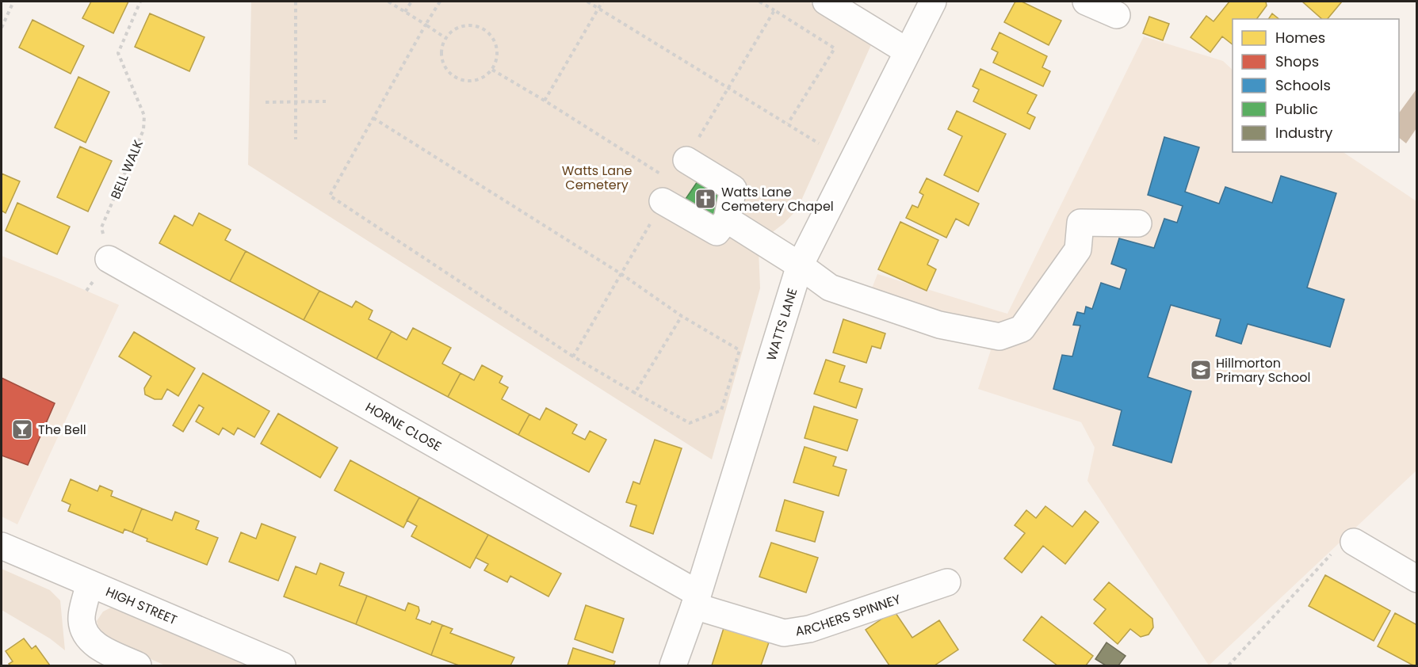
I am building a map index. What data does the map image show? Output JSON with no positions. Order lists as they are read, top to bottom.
{
  "streets": {
    "main road": [
      "WATTS LANE",
      "HORNE CLOSE",
      "HIGH STREET",
      "ARCHERS SPINNEY"
    ],
    "path": ["BELL WALK"]
  },
  "crossings": [
    ["BELL WALK", "HORNE CLOSE"],
    ["WATTS LANE", "HORNE CLOSE"],
    ["WATTS LANE", "ARCHERS SPINNEY"],
    ["HORNE CLOSE", "ARCHERS SPINNEY"]
  ],
  "parks": ["Watts Lane Cemetery"],
  "places": {
    "church": ["Watts Lane Cemetery Chapel"],
    "school or university": ["Hillmorton Primary School"],
    "bar": ["The Bell"]
  },
  "legend": [
    "Homes",
    "Shops",
    "Schools",
    "Public",
    "Industry"
  ]
}
